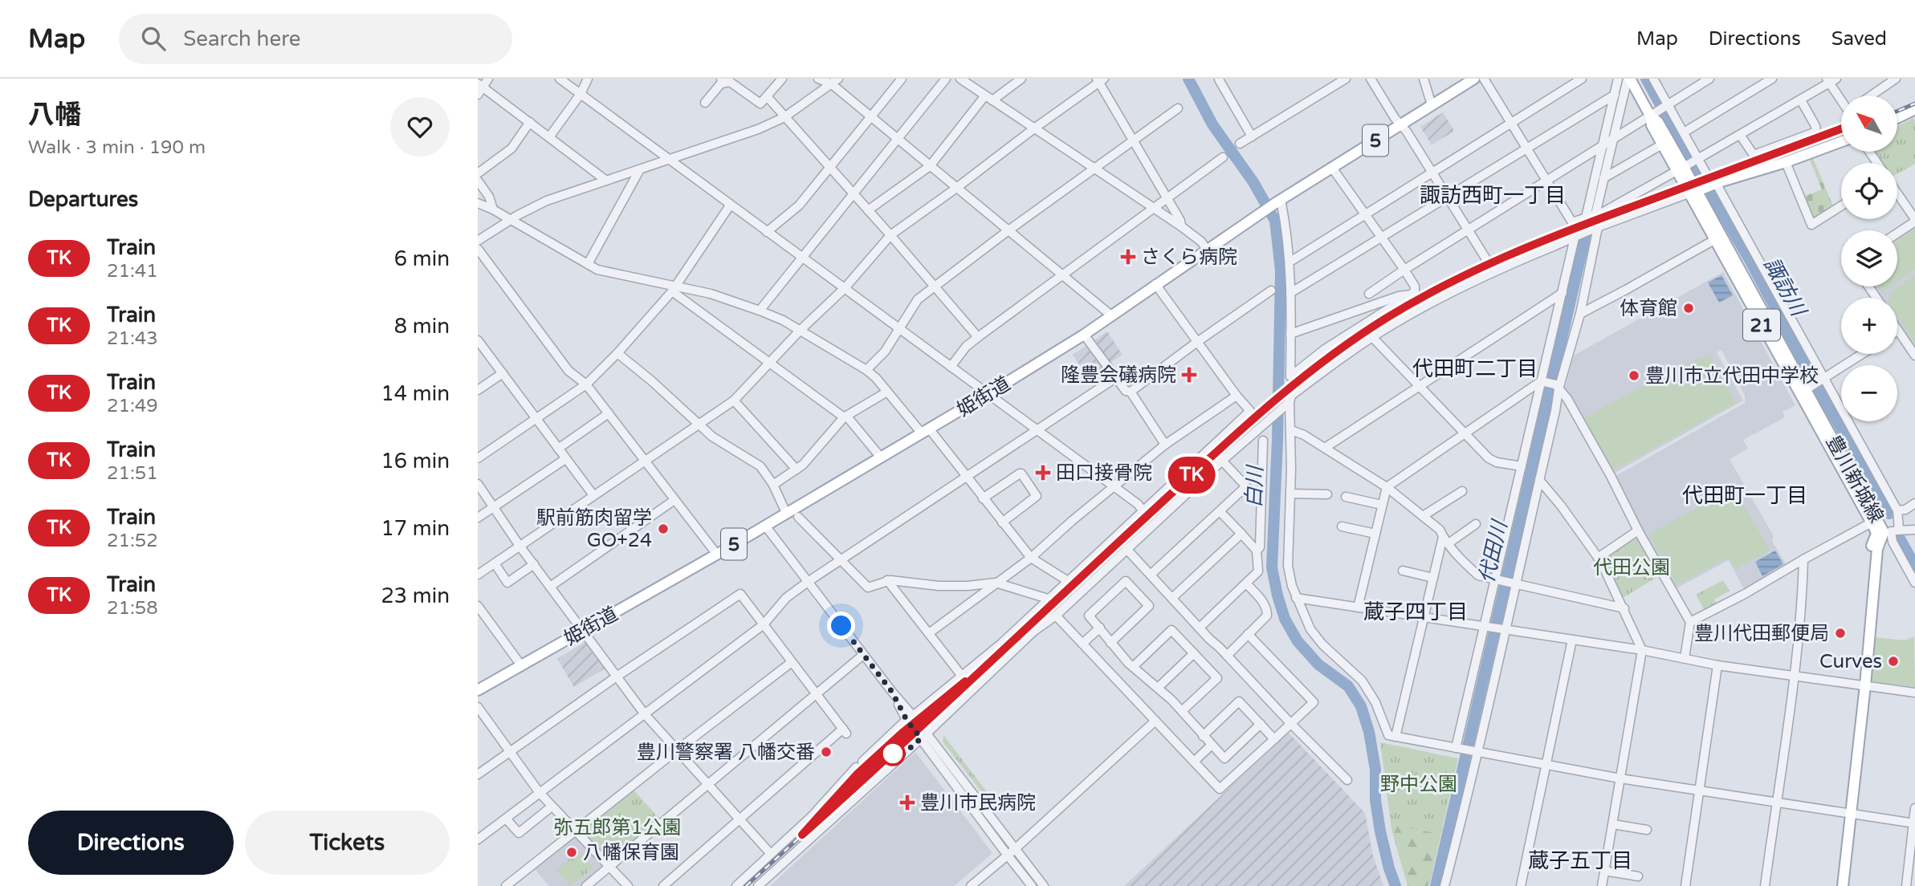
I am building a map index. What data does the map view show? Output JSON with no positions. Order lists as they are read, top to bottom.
{
  "streets": {
    "main road": [
      "5",
      "21",
      "姫街道",
      "豊川新城線"
    ]
  },
  "districts": [
    "諏訪西町一丁目",
    "代田町二丁目",
    "代田町一丁目",
    "蔵子四丁目",
    "蔵子五丁目"
  ],
  "water": ["諏訪川", "白川", "代田川"],
  "parks": ["代田公園", "野中公園", "弥五郎第1公園"],
  "places": {
    "health": [
      "さくら病院",
      "隆豊会礒病院",
      "田口接骨院",
      "豊川市民病院"
    ],
    "other": [
      "体育館",
      "豊川市立代田中学校",
      "駅前筋肉留学 GO+24",
      "豊川代田郵便局",
      "Curves",
      "豊川警察署 八幡交番",
      "八幡保育園"
    ]
  },
  "north": "top left",
  "page": {
    "header": "Map",
    "search": "Search here",
    "nav": ["Map", "Directions", "Saved"],
    "heading": [
      ["八幡", "Walk · 3 min · 190 m"],
      "Departures"
    ],
    "on_map": "TK",
    "map_buttons": ["+", "−"],
    "list": [
      {
        "mark": "TK",
        "name": "Train",
        "note": "21:41",
        "value": "6 min"
      },
      {
        "mark": "TK",
        "name": "Train",
        "note": "21:43",
        "value": "8 min"
      },
      {
        "mark": "TK",
        "name": "Train",
        "note": "21:49",
        "value": "14 min"
      },
      {
        "mark": "TK",
        "name": "Train",
        "note": "21:51",
        "value": "16 min"
      },
      {
        "mark": "TK",
        "name": "Train",
        "note": "21:52",
        "value": "17 min"
      },
      {
        "mark": "TK",
        "name": "Train",
        "note": "21:58",
        "value": "23 min"
      }
    ],
    "buttons": ["Directions", "Tickets"]
  }
}
